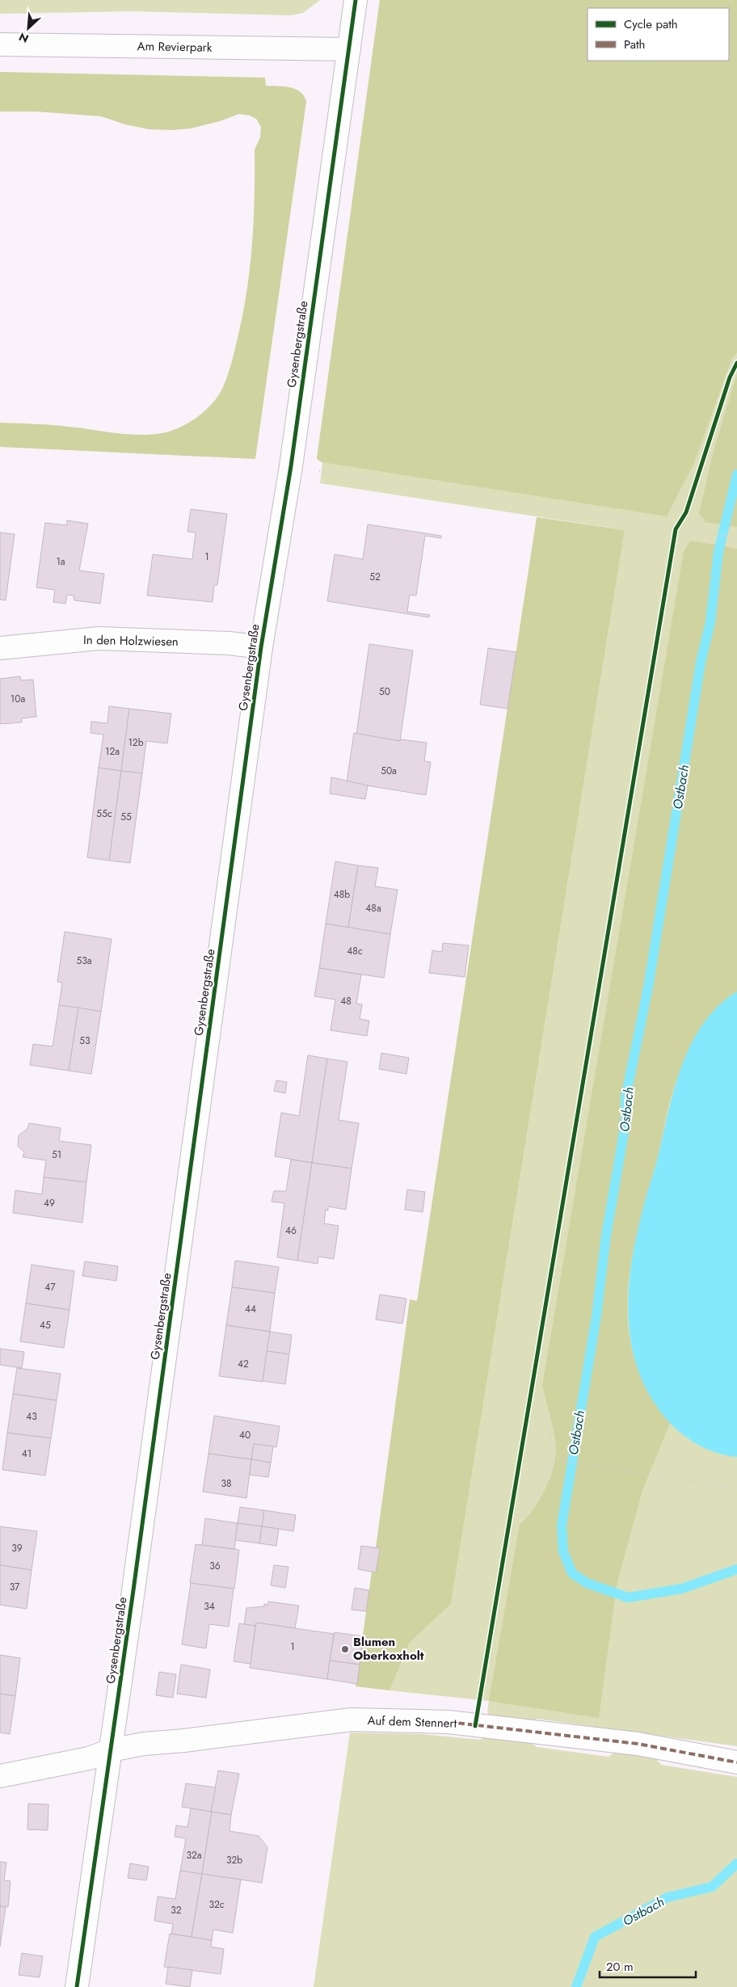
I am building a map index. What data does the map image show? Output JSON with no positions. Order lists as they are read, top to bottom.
{
  "streets": {
    "street": [
      "Am Revierpark",
      "Gysenbergstraße",
      "In den Holzwiesen",
      "Auf dem Stennert"
    ]
  },
  "crossings": [
    ["Am Revierpark", "Gysenbergstraße"],
    ["Gysenbergstraße", "In den Holzwiesen"],
    ["Gysenbergstraße", "Auf dem Stennert"]
  ],
  "water": ["Ostbach"],
  "places": ["Blumen Oberkoxholt"],
  "house_numbers": [
    "1",
    "1a",
    "52",
    "50",
    "10a",
    "12b",
    "12a",
    "50a",
    "55c",
    "55",
    "48b",
    "48a",
    "48c",
    "53a",
    "48",
    "53",
    "51",
    "49",
    "46",
    "47",
    "44",
    "45",
    "42",
    "43",
    "40",
    "41",
    "38",
    "39",
    "36",
    "37",
    "34",
    "1",
    "32a",
    "32b",
    "32c",
    "32"
  ],
  "legend": ["Cycle path", "Path"],
  "scale_bar": "20 m",
  "north": "bottom left"
}
